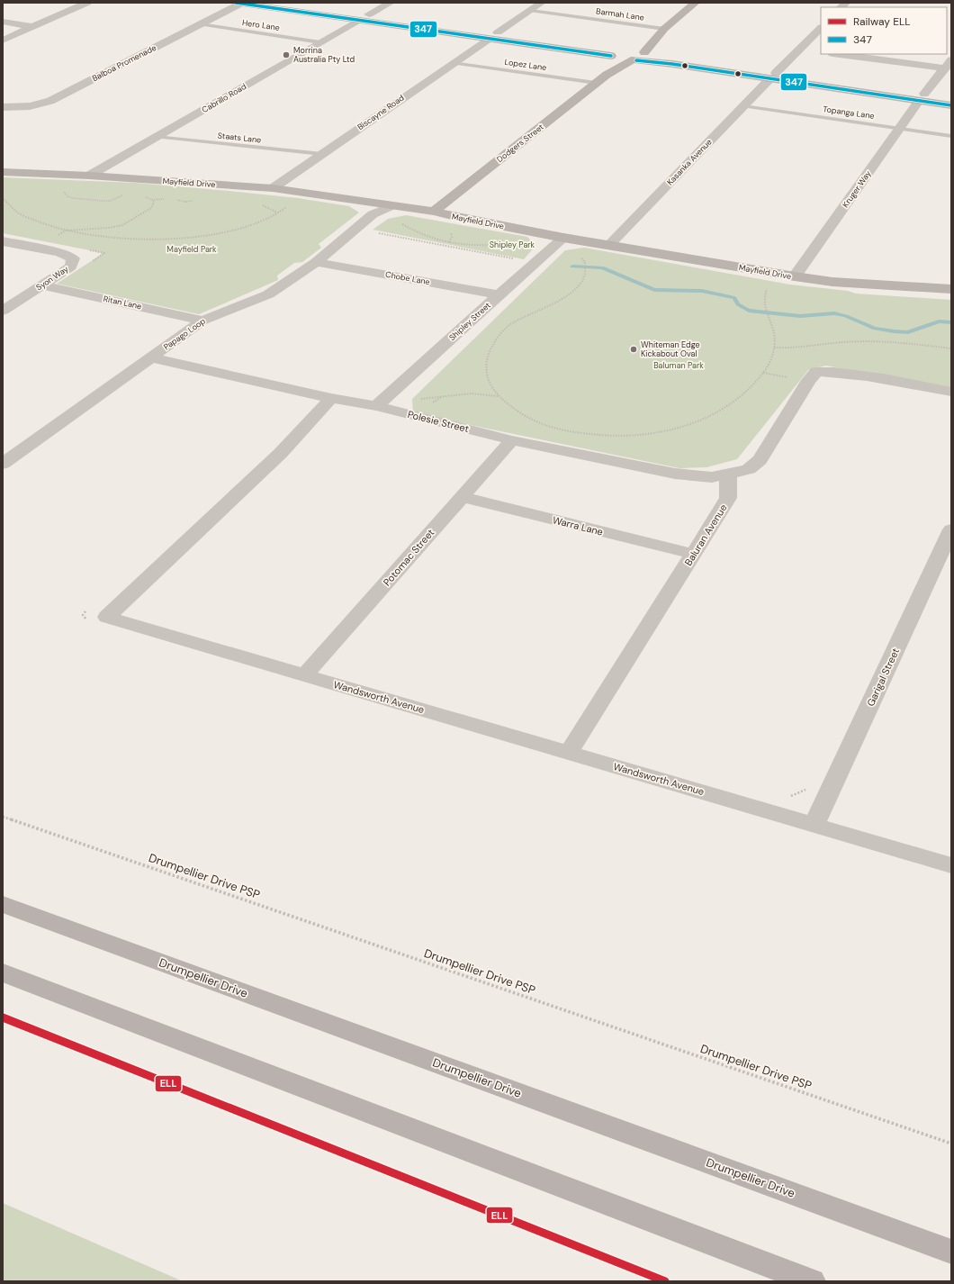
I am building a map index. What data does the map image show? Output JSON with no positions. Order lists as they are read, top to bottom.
{
  "streets": {
    "main road": ["Drumpellier Drive"],
    "street": [
      "Balboa Promenade",
      "Cabrillo Road",
      "Biscayne Road",
      "Dodgers Street",
      "Kasanka Avenue",
      "Mayfield Drive",
      "Kruger Way",
      "Syon Way",
      "Chobe Lane",
      "Ritan Lane",
      "Shipley Street",
      "Papago Loop",
      "Polesie Street",
      "Warra Lane",
      "Baluran Avenue",
      "Potomac Street",
      "Garigal Street",
      "Wandsworth Avenue"
    ],
    "lane": [
      "Barmah Lane",
      "Hero Lane",
      "Lopez Lane",
      "Topanga Lane",
      "Staats Lane"
    ],
    "path": ["Drumpellier Drive PSP"]
  },
  "crossings": [
    ["Barmah Lane", "Biscayne Road"],
    ["Barmah Lane", "Dodgers Street"],
    ["Hero Lane", "Balboa Promenade"],
    ["Hero Lane", "Cabrillo Road"],
    ["Lopez Lane", "Biscayne Road"],
    ["Lopez Lane", "Dodgers Street"],
    ["Cabrillo Road", "Staats Lane"],
    ["Cabrillo Road", "Mayfield Drive"],
    ["Biscayne Road", "Staats Lane"],
    ["Biscayne Road", "Mayfield Drive"],
    ["Topanga Lane", "Kasanka Avenue"],
    ["Topanga Lane", "Kruger Way"],
    ["Dodgers Street", "Mayfield Drive"],
    ["Kasanka Avenue", "Mayfield Drive"],
    ["Mayfield Drive", "Kruger Way"],
    ["Mayfield Drive", "Shipley Street"],
    ["Mayfield Drive", "Papago Loop"],
    ["Syon Way", "Ritan Lane"],
    ["Chobe Lane", "Shipley Street"],
    ["Chobe Lane", "Papago Loop"],
    ["Ritan Lane", "Papago Loop"],
    ["Shipley Street", "Polesie Street"],
    ["Papago Loop", "Polesie Street"],
    ["Polesie Street", "Baluran Avenue"],
    ["Polesie Street", "Potomac Street"],
    ["Polesie Street", "Wandsworth Avenue"],
    ["Warra Lane", "Baluran Avenue"],
    ["Warra Lane", "Potomac Street"],
    ["Baluran Avenue", "Wandsworth Avenue"],
    ["Potomac Street", "Wandsworth Avenue"],
    ["Garigal Street", "Wandsworth Avenue"]
  ],
  "parks": ["Shipley Park", "Mayfield Park", "Baluman Park"],
  "places": ["Morrina Australia Pty Ltd", "Whiteman Edge Kickabout Oval"],
  "lines": ["transit line 347", "rail line ELL"],
  "legend": ["Railway ELL", "347"]
}
